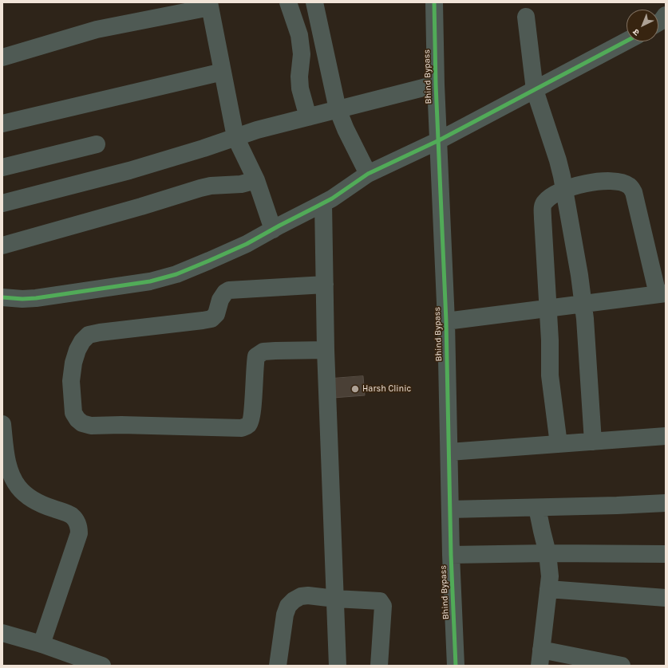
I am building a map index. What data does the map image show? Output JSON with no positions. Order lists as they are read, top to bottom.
{
  "streets": {
    "street": ["Bhind Bypass"]
  },
  "places": ["Harsh Clinic"],
  "north": "bottom left"
}
